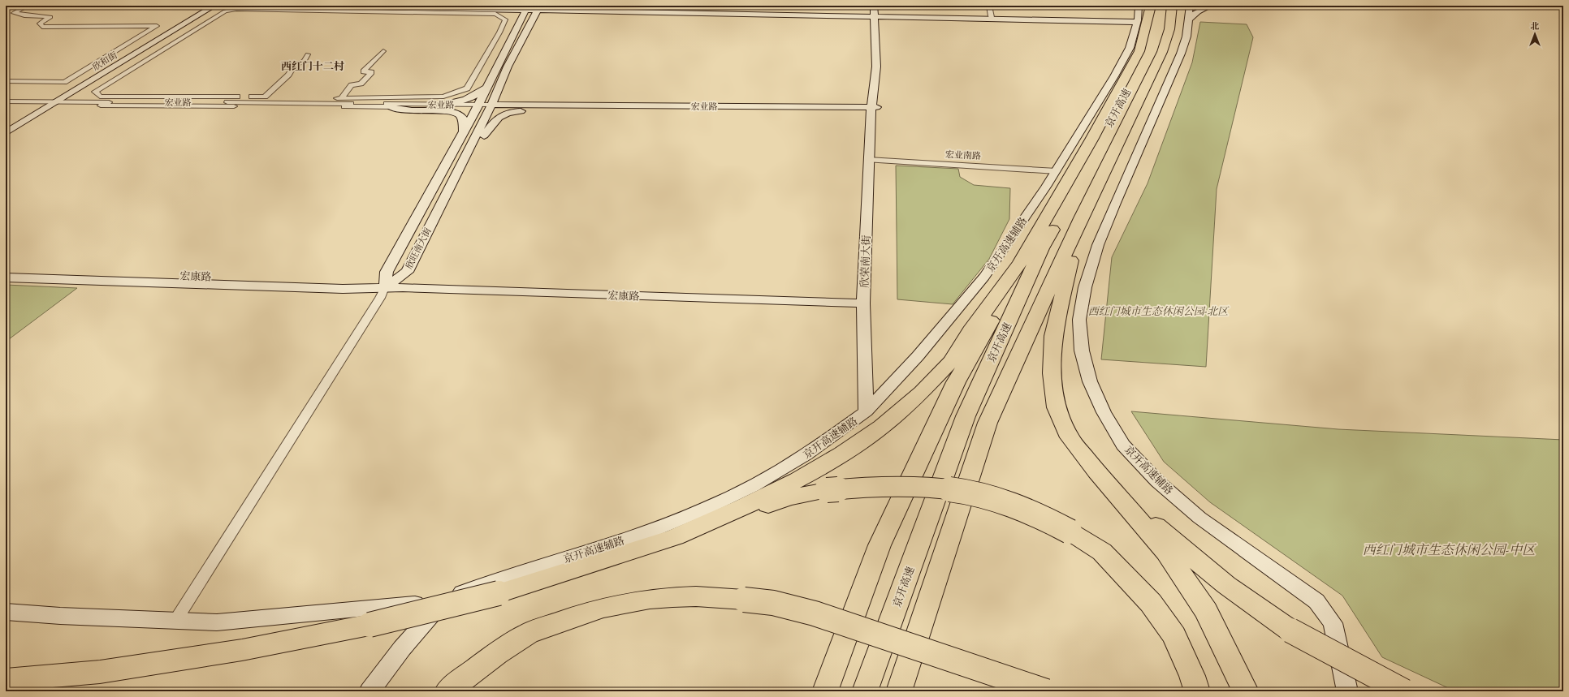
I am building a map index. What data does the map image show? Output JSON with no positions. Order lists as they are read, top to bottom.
{
  "streets": {
    "highway": ["京开高速"],
    "street": [
      "欣和街",
      "宏业路",
      "宏业南路",
      "京开高速辅路",
      "欣旺南大街",
      "欣荣南大街",
      "宏康路"
    ]
  },
  "crossings": [
    ["欣和街", "宏业路"],
    ["宏业路", "欣旺南大街"],
    ["宏业路", "欣荣南大街"],
    ["宏业南路", "京开高速辅路"],
    ["宏业南路", "欣荣南大街"],
    ["京开高速辅路", "欣荣南大街"],
    ["欣旺南大街", "宏康路"],
    ["欣荣南大街", "宏康路"]
  ],
  "districts": ["西红门十二村"],
  "parks": ["西红门城市生态休闲公园-北区", "西红门城市生态休闲公园-中区"],
  "north": "top"
}
